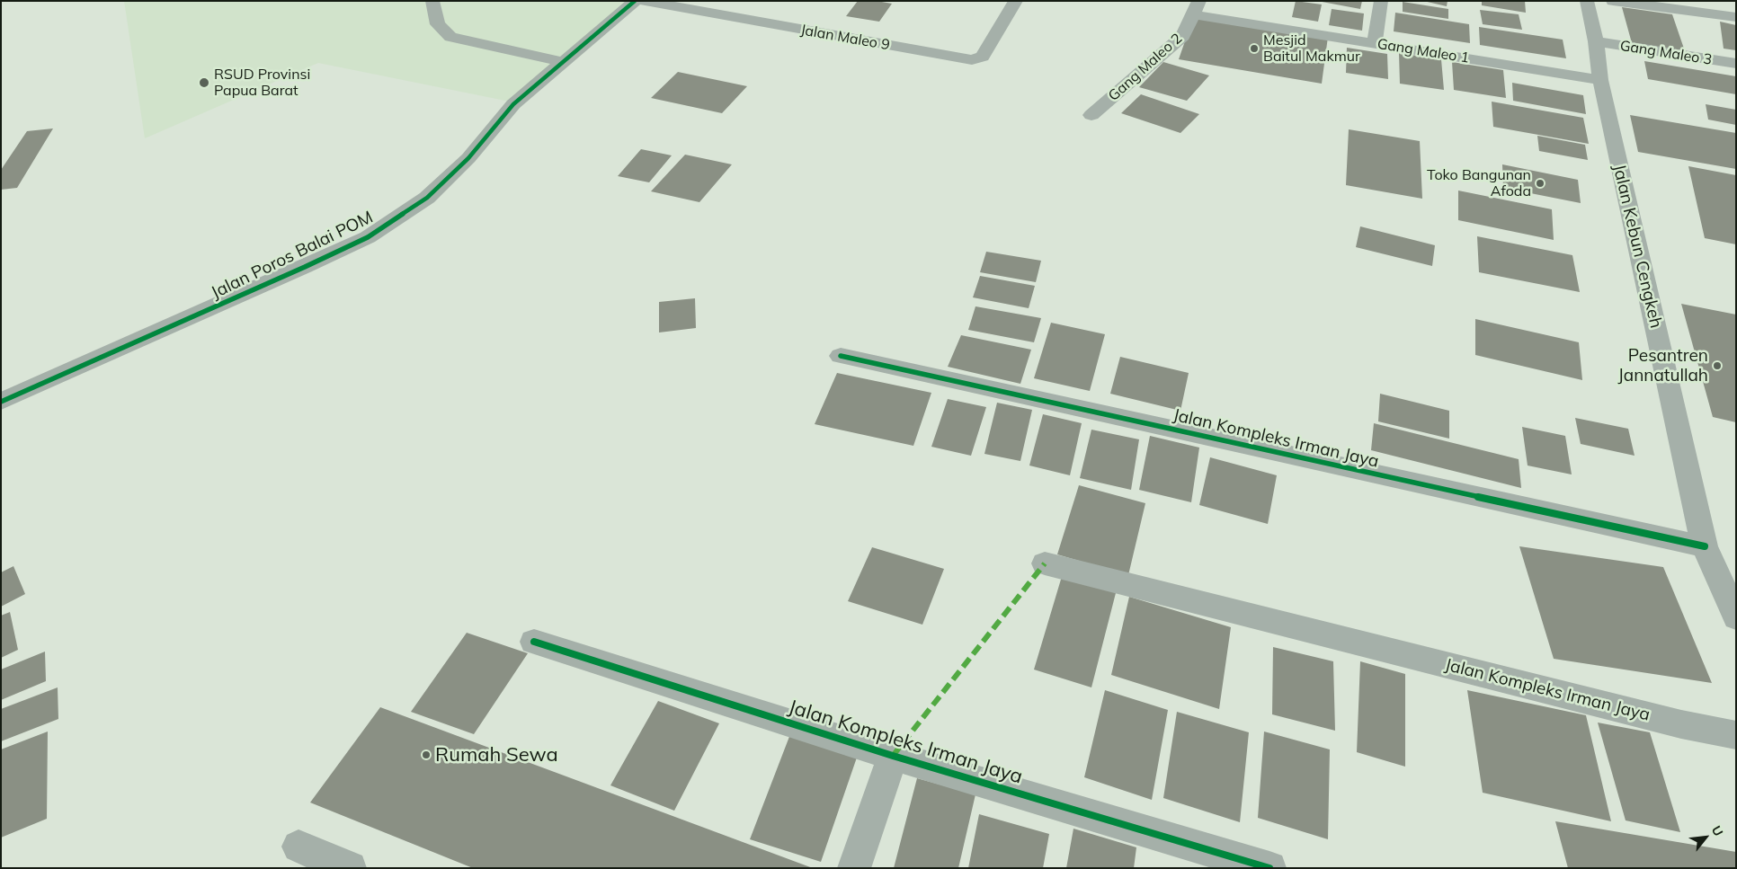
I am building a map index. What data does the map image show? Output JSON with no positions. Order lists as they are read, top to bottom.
{
  "streets": {
    "street": [
      "Jalan Maleo 9",
      "Gang Maleo 1",
      "Gang Maleo 3",
      "Gang Maleo 2",
      "Jalan Kebun Cengkeh",
      "Jalan Poros Balai POM",
      "Jalan Kompleks Irman Jaya"
    ]
  },
  "crossings": [
    ["Gang Maleo 1", "Gang Maleo 2"],
    ["Gang Maleo 1", "Jalan Kebun Cengkeh"],
    ["Gang Maleo 3", "Jalan Kebun Cengkeh"],
    ["Jalan Kebun Cengkeh", "Jalan Kompleks Irman Jaya"]
  ],
  "places": [
    "Mesjid Baitul Makmur",
    "RSUD Provinsi Papua Barat",
    "Toko Bangunan Afoda",
    "Pesantren Jannatullah",
    "Rumah Sewa"
  ],
  "north": "top right"
}
